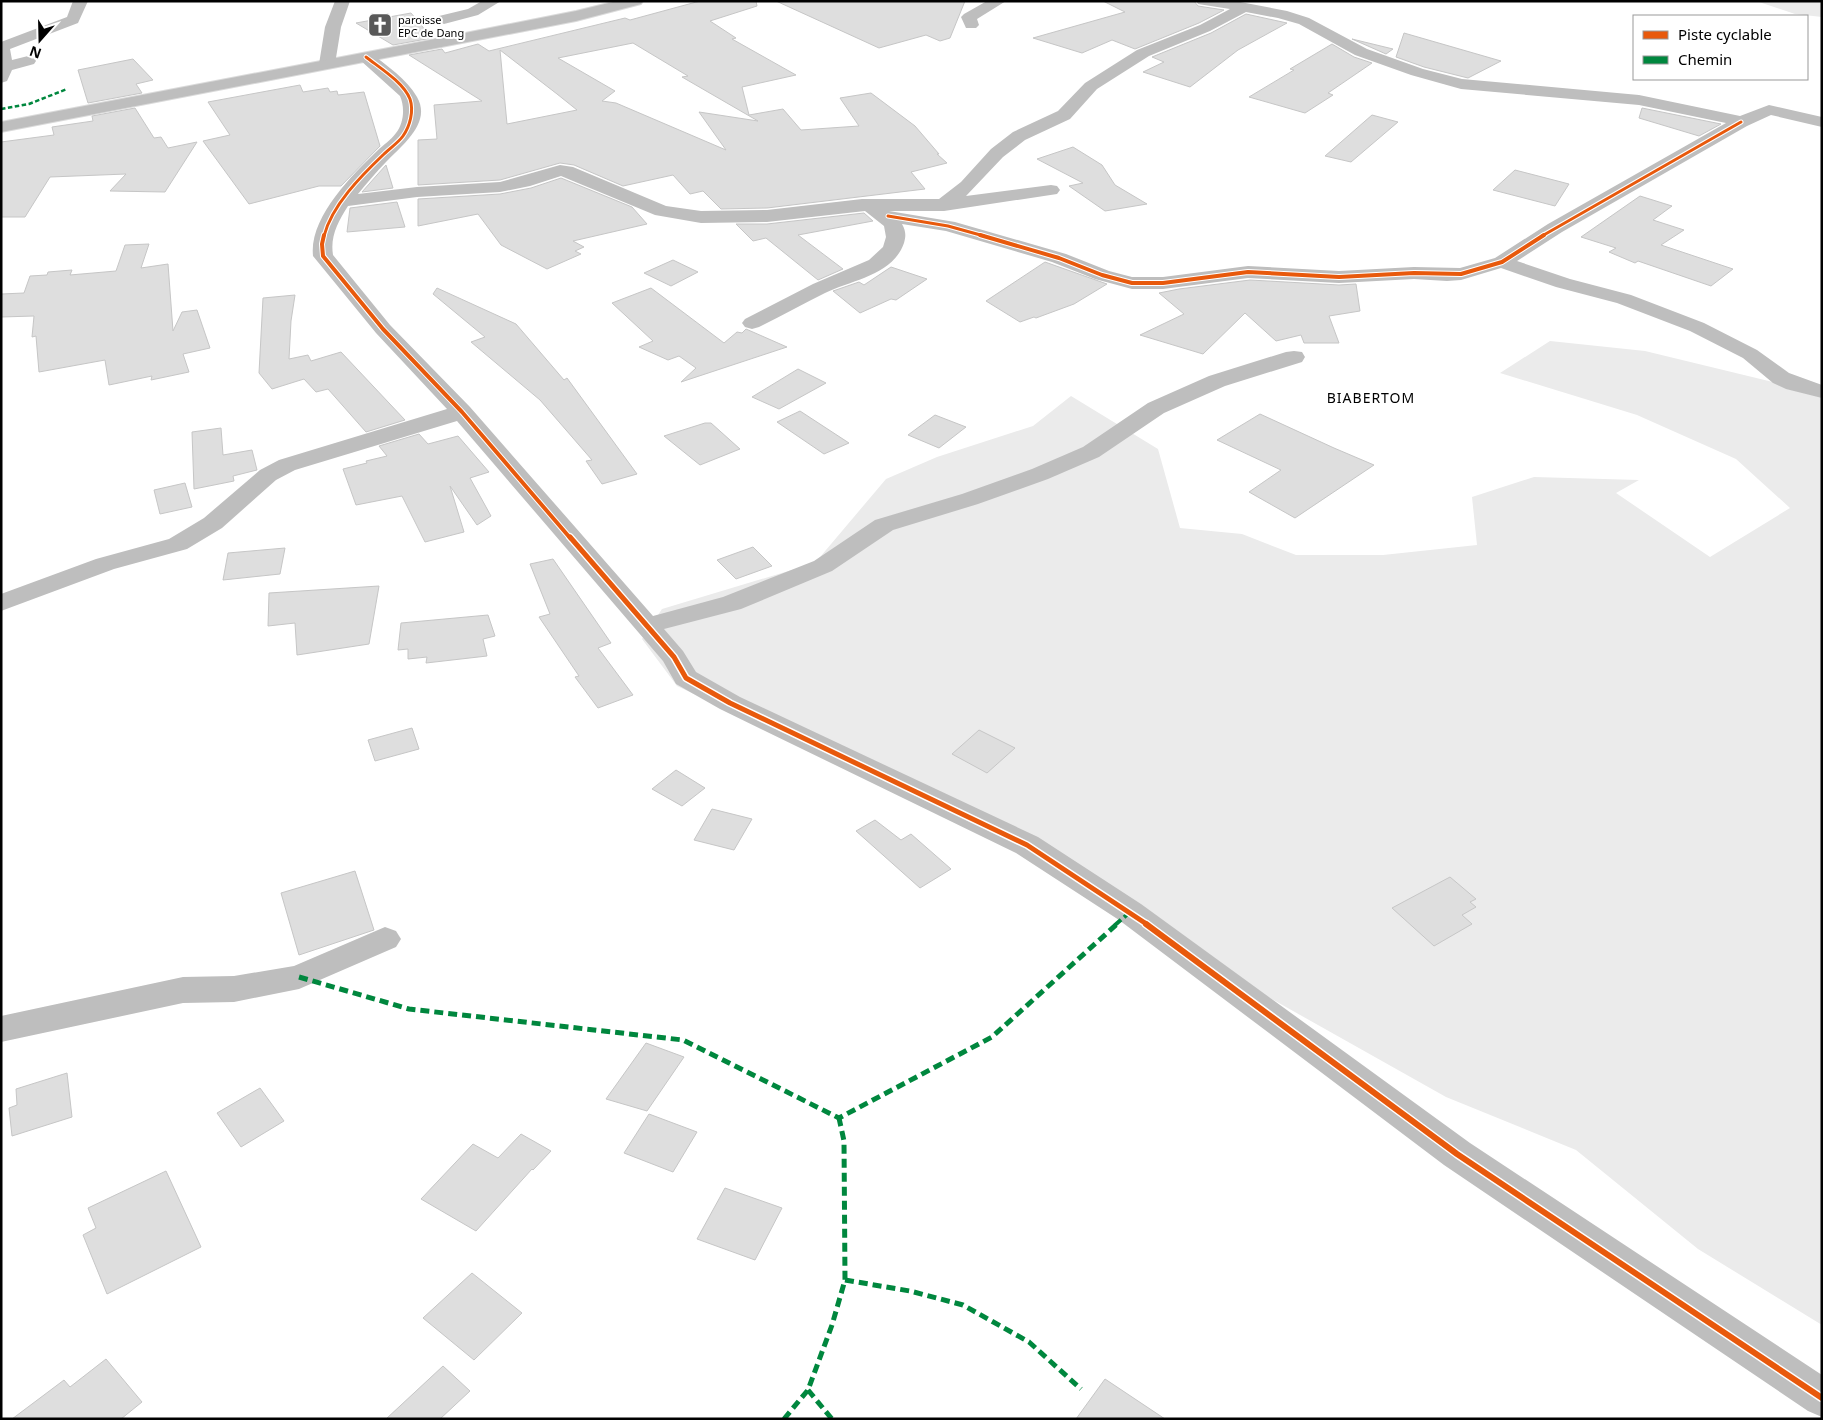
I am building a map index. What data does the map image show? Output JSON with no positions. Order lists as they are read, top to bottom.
{
  "districts": ["BIABERTOM"],
  "places": {
    "church": ["paroisse EPC de Dang"]
  },
  "legend": ["Piste cyclable", "Chemin"],
  "north": "bottom"
}
